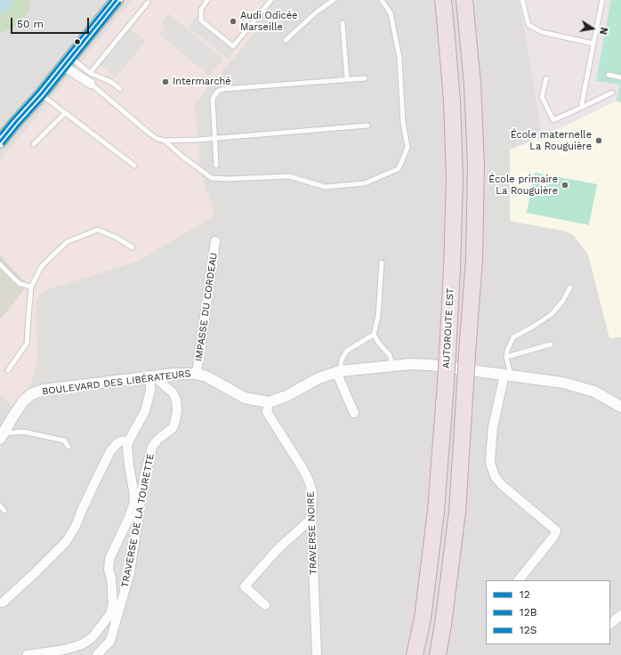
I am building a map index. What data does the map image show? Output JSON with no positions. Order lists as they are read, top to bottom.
{
  "streets": {
    "highway": ["AUTOROUTE EST"],
    "street": [
      "IMPASSE DU CORDEAU",
      "BOULEVARD DES LIBÉRATEURS",
      "TRAVERSE DE LA TOURETTE",
      "TRAVERSE NOIRE"
    ]
  },
  "crossings": [
    ["IMPASSE DU CORDEAU", "BOULEVARD DES LIBÉRATEURS"],
    ["BOULEVARD DES LIBÉRATEURS", "TRAVERSE DE LA TOURETTE"],
    ["BOULEVARD DES LIBÉRATEURS", "TRAVERSE NOIRE"]
  ],
  "places": [
    "Audi Odicée Marseille",
    "Intermarché",
    "École maternelle La Rouguière",
    "École primaire La Rouguière"
  ],
  "lines": ["transit line 12", "transit line 12S", "transit line 12B"],
  "legend": ["12", "12B", "12S"],
  "scale_bar": "50 m",
  "north": "right"
}
